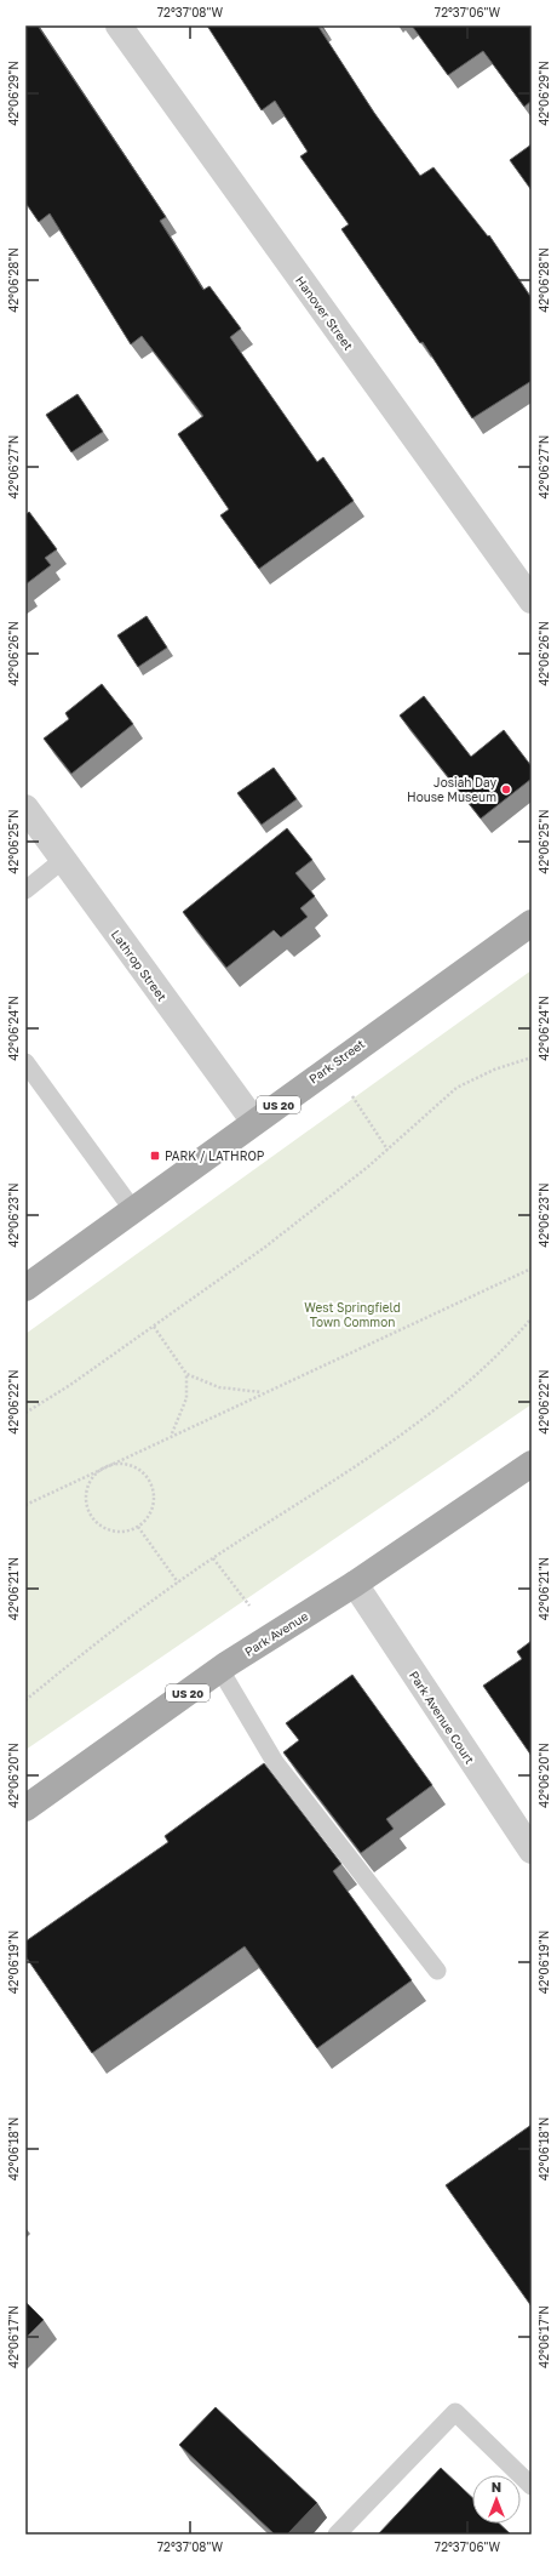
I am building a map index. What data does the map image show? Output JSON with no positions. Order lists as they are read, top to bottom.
{
  "streets": {
    "main road": ["Park Street", "US 20", "Park Avenue"],
    "street": ["Hanover Street", "Lathrop Street", "Park Avenue Court"]
  },
  "crossings": [
    ["Lathrop Street", "Park Street"],
    ["Park Avenue", "Park Avenue Court"]
  ],
  "parks": ["West Springfield Town Common"],
  "places": {
    "other": ["Josiah Day House Museum"],
    "transit": ["PARK / LATHROP"]
  },
  "north": "top",
  "coordinates": [
    "72°37'08\"W",
    "72°37'06\"W",
    "42°06'29\"N",
    "42°06'28\"N",
    "42°06'27\"N",
    "42°06'26\"N",
    "42°06'25\"N",
    "42°06'24\"N",
    "42°06'23\"N",
    "42°06'22\"N",
    "42°06'21\"N",
    "42°06'20\"N",
    "42°06'19\"N",
    "42°06'18\"N",
    "42°06'17\"N"
  ]
}
